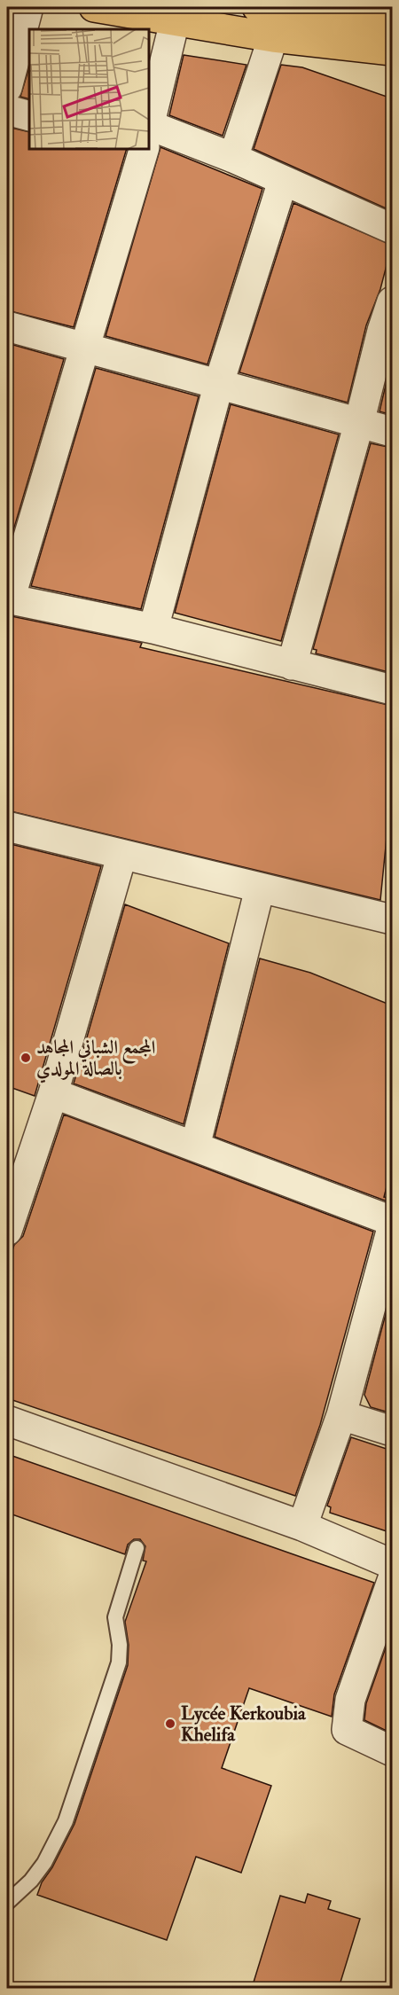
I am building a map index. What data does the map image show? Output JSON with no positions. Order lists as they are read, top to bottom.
{
  "places": ["المجمع الشباني المجاهد بالصالة المولدي", "Lycée Kerkoubia Khelifa"]
}
